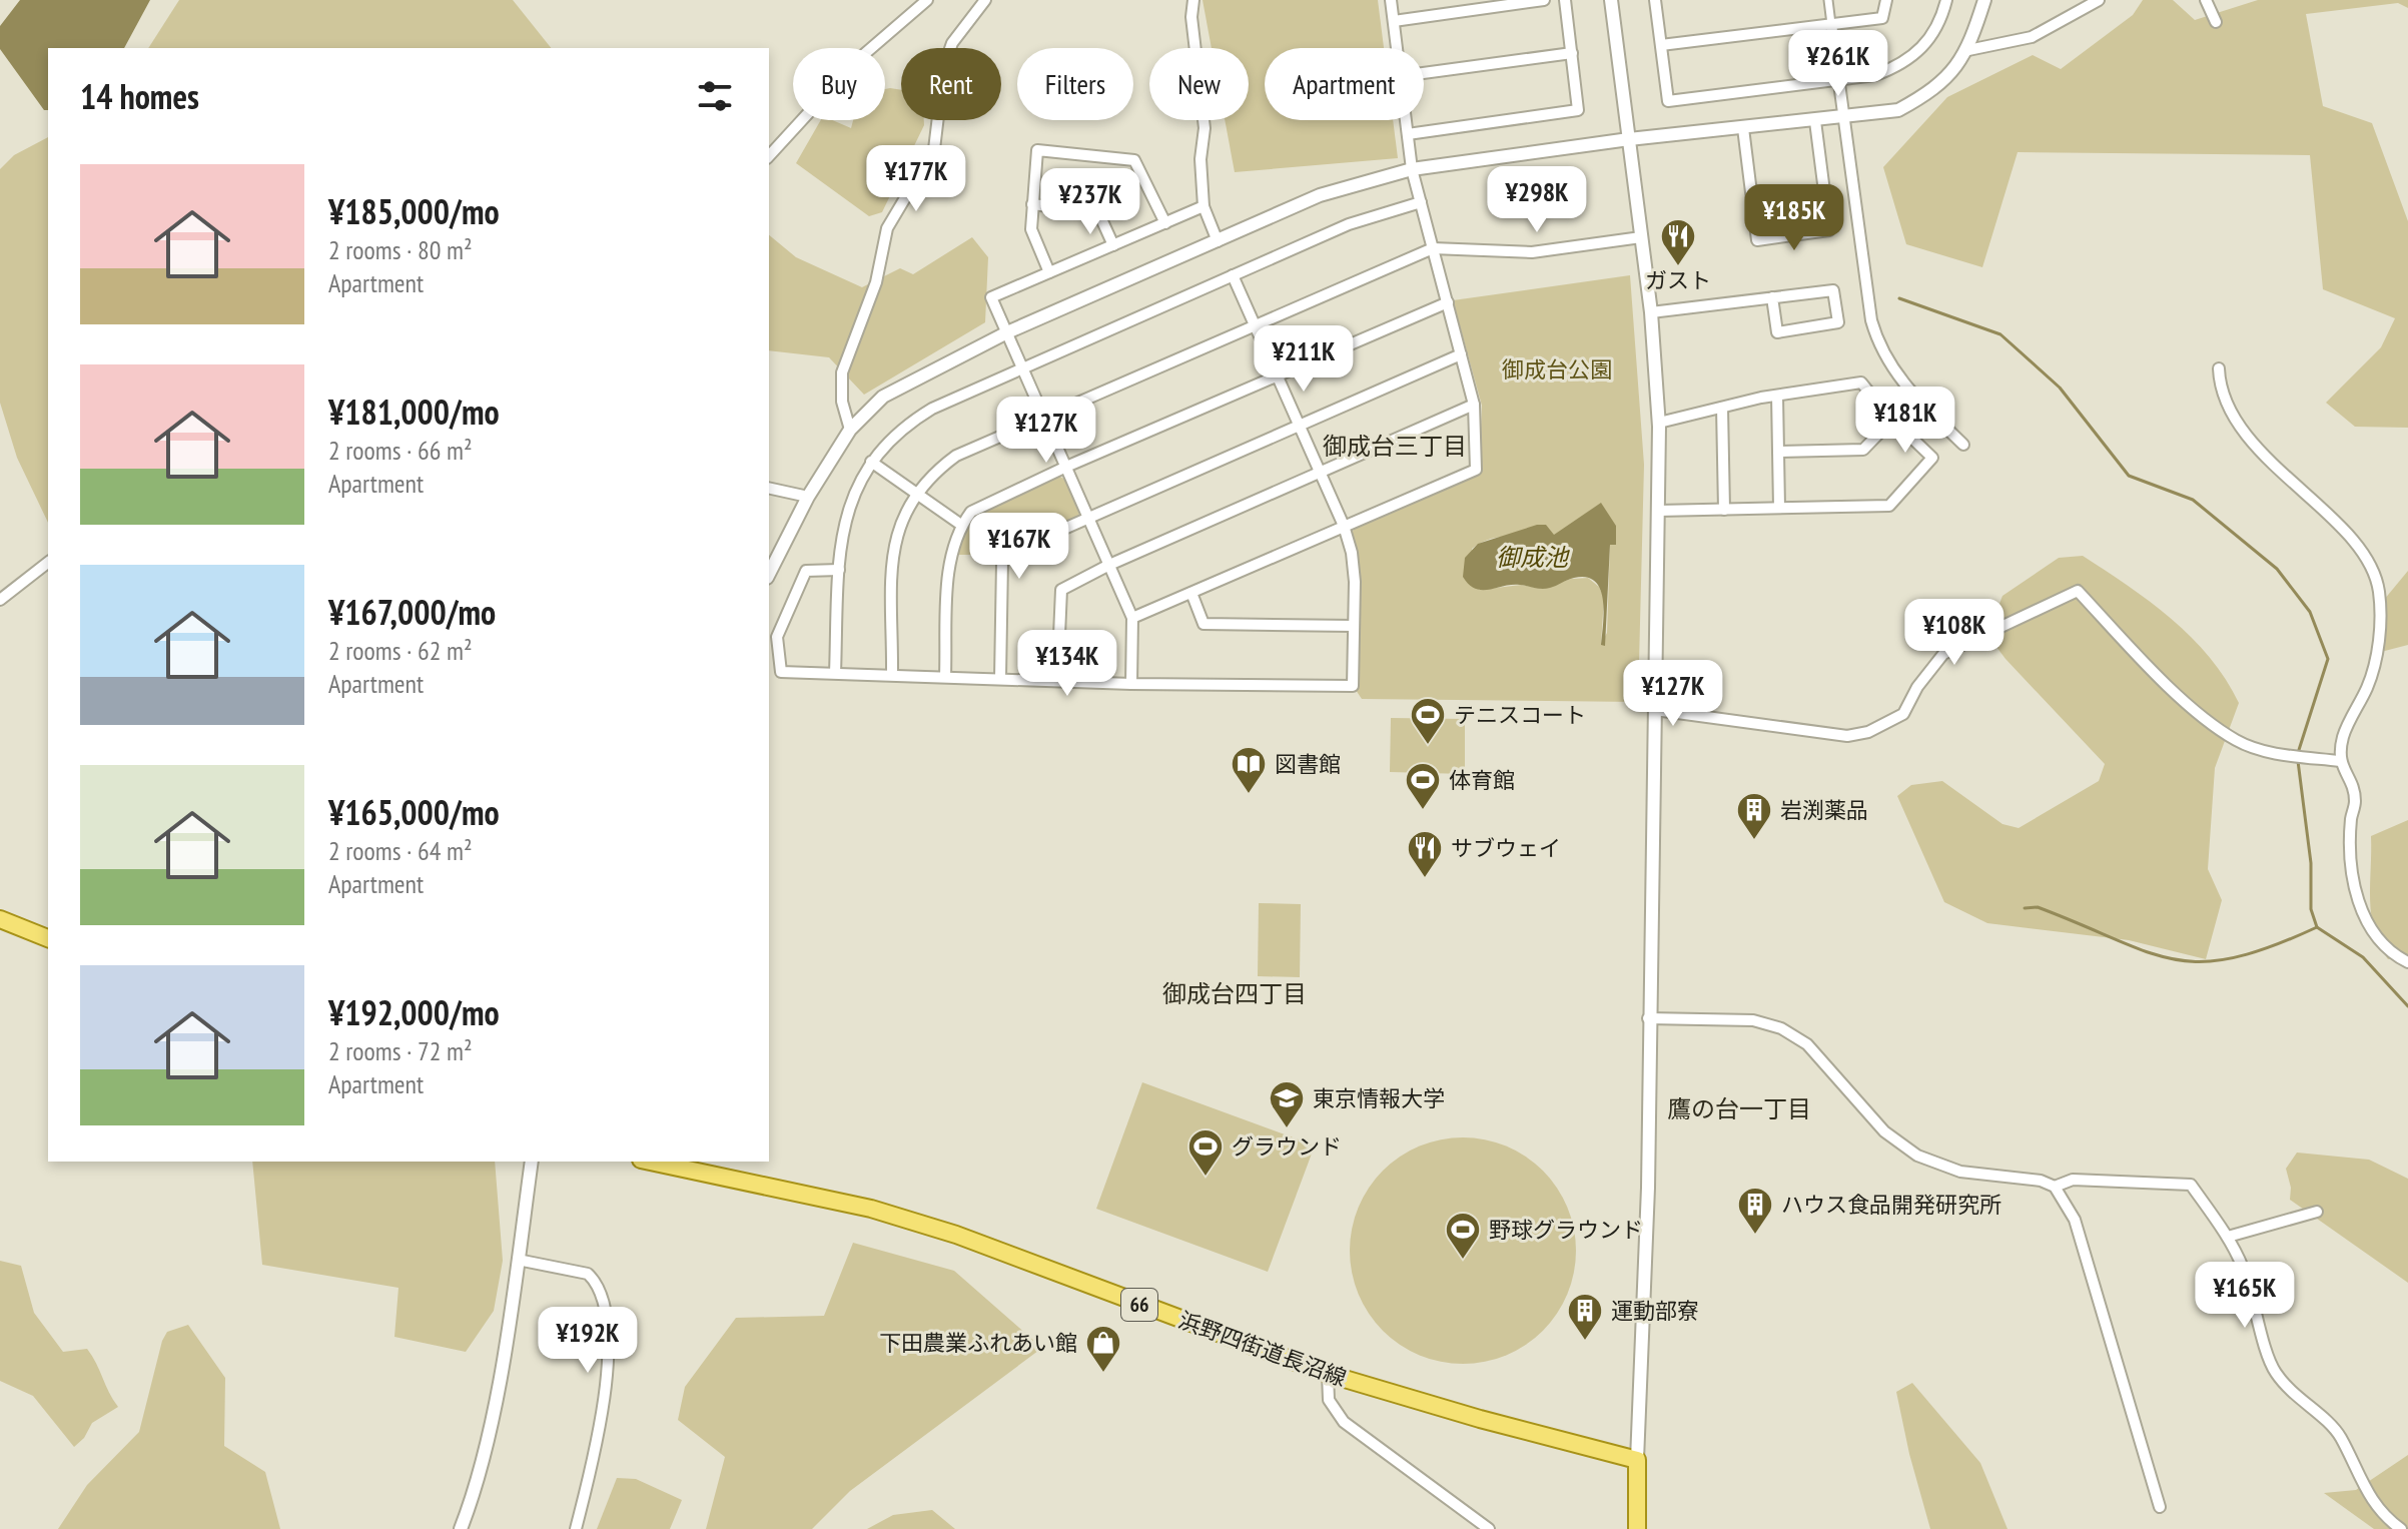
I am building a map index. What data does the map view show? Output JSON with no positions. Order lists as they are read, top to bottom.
{
  "streets": {
    "main road": ["66", "浜野四街道長沼線"]
  },
  "districts": ["御成台三丁目", "御成台四丁目", "鷹の台一丁目"],
  "water": ["御成池"],
  "parks": ["御成台公園"],
  "places": {
    "restaurant": ["ガスト", "サブウェイ"],
    "sports": [
      "テニスコート",
      "体育館",
      "グラウンド",
      "野球グラウンド"
    ],
    "library": ["図書館"],
    "building": ["岩渕薬品", "ハウス食品開発研究所", "運動部寮"],
    "school or university": ["東京情報大学"],
    "shop": ["下田農業ふれあい館"]
  },
  "page": {
    "price": [
      "¥261K",
      "¥177K",
      "¥298K",
      "¥237K",
      "¥185K",
      "¥211K",
      "¥181K",
      "¥127K",
      "¥167K",
      "¥108K",
      "¥134K",
      "¥127K",
      "¥165K",
      "¥192K"
    ],
    "chip": [
      "Buy",
      "Rent",
      "Filters",
      "New",
      "Apartment"
    ],
    "heading": "14 homes",
    "list": [
      {
        "name": "¥185,000/mo",
        "note": "2 rooms · 80 m² · Apartment"
      },
      {
        "name": "¥181,000/mo",
        "note": "2 rooms · 66 m² · Apartment"
      },
      {
        "name": "¥167,000/mo",
        "note": "2 rooms · 62 m² · Apartment"
      },
      {
        "name": "¥165,000/mo",
        "note": "2 rooms · 64 m² · Apartment"
      },
      {
        "name": "¥192,000/mo",
        "note": "2 rooms · 72 m² · Apartment"
      }
    ]
  }
}
